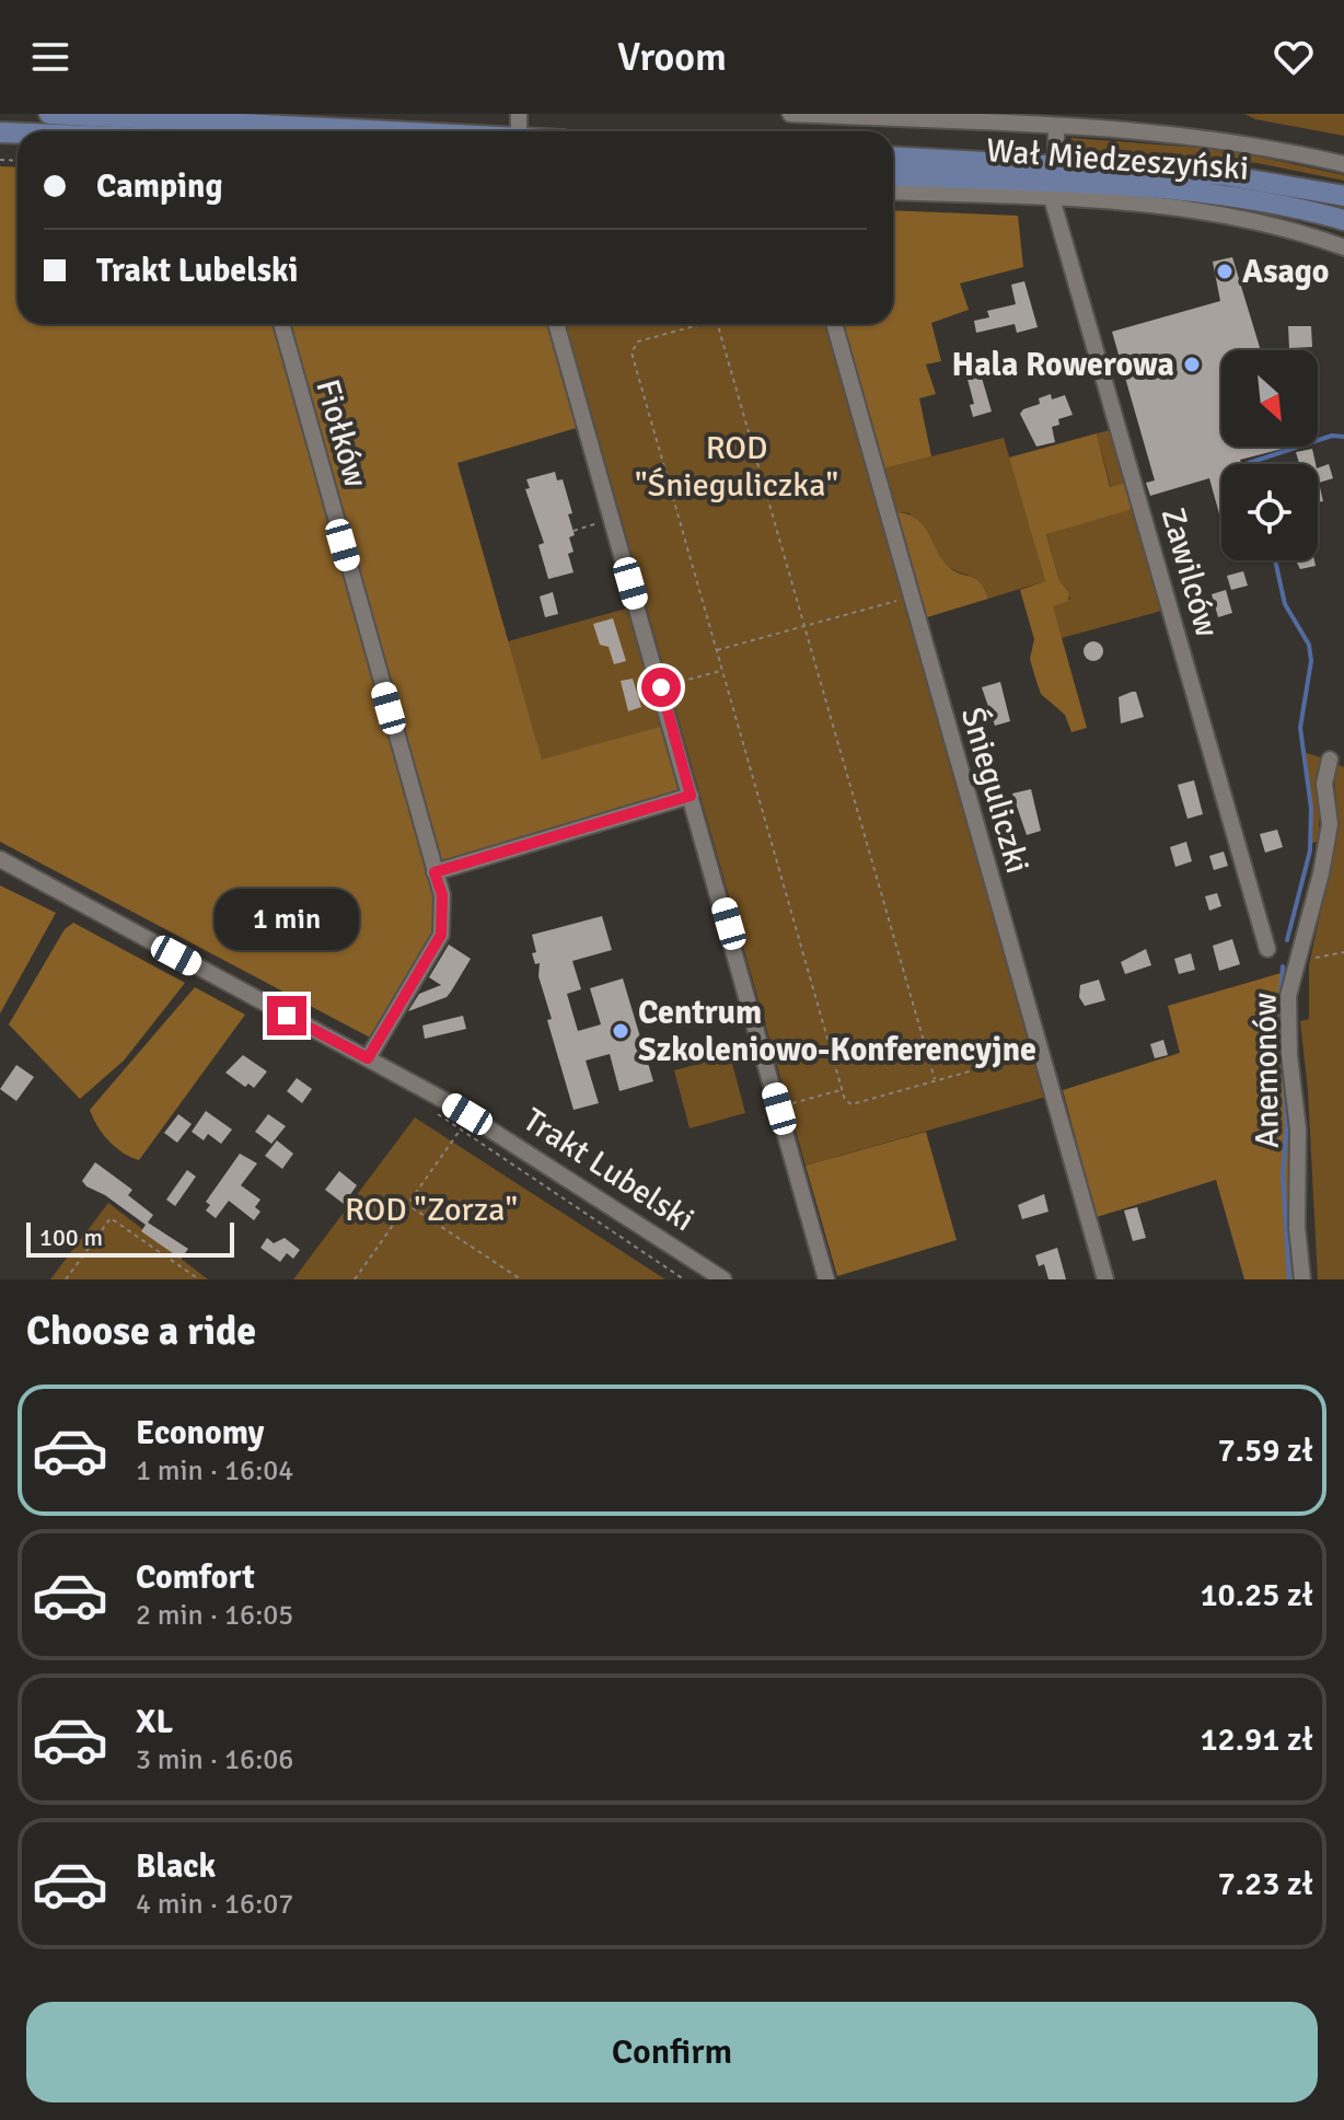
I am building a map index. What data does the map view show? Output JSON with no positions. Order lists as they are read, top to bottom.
{
  "streets": {
    "main road": ["Wał Miedzeszyński"],
    "street": [
      "Fiołków",
      "Zawilców",
      "Śnieguliczki",
      "Anemonów",
      "Trakt Lubelski"
    ]
  },
  "crossings": [
    ["Fiołków", "Trakt Lubelski"]
  ],
  "parks": ["ROD \"Śnieguliczka\"", "ROD \"Zorza\""],
  "places": ["Asago", "Hala Rowerowa", "Centrum Szkoleniowo-Konferencyjne"],
  "scale_bar": "100 m",
  "north": "bottom right",
  "page": {
    "header": "Vroom",
    "banner": ["Camping", "Trakt Lubelski"],
    "bubble": "1 min",
    "scale": "100 m",
    "heading": "Choose a ride",
    "list": [
      {
        "name": "Economy",
        "note": "1 min · 16:04",
        "value": "7.59 zł"
      },
      {
        "name": "Comfort",
        "note": "2 min · 16:05",
        "value": "10.25 zł"
      },
      {
        "name": "XL",
        "note": "3 min · 16:06",
        "value": "12.91 zł"
      },
      {
        "name": "Black",
        "note": "4 min · 16:07",
        "value": "7.23 zł"
      }
    ],
    "buttons": "Confirm"
  }
}
